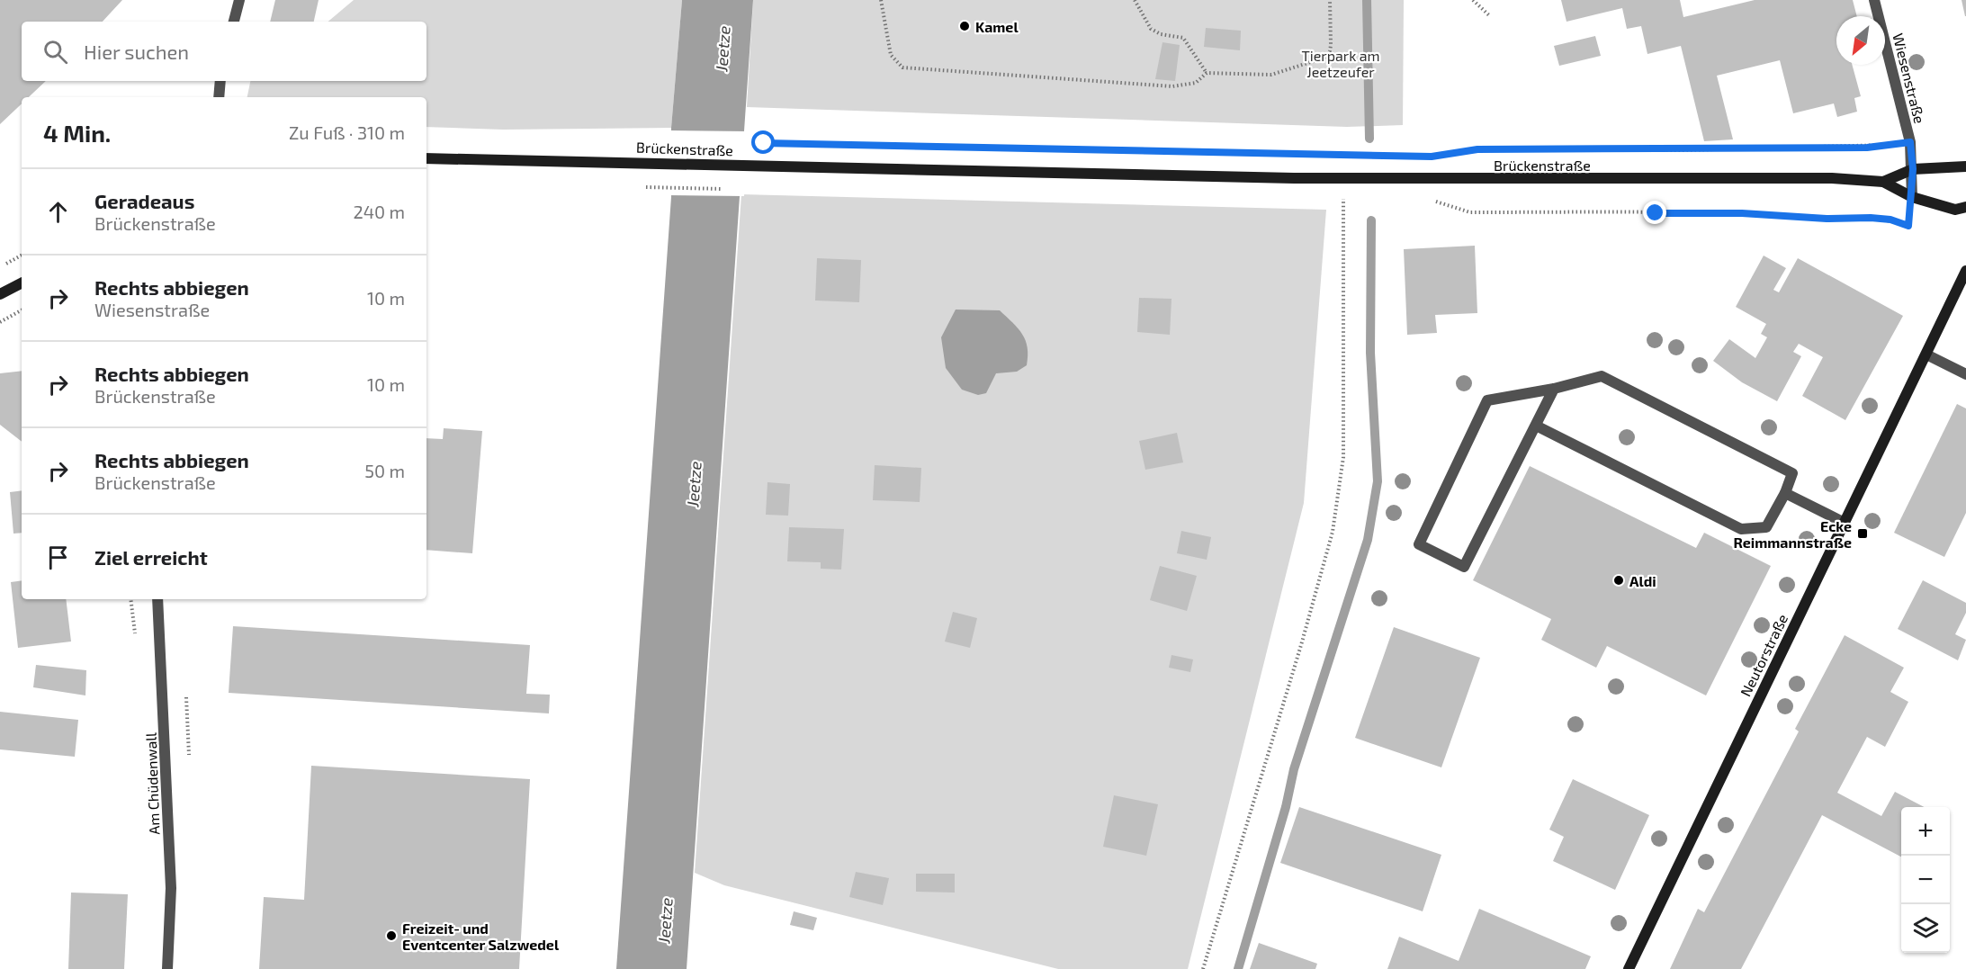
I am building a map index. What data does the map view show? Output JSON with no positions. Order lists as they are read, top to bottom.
{
  "streets": {
    "main road": ["Brückenstraße", "Neutorstraße"],
    "street": ["Wiesenstraße", "Am Chüdenwall"]
  },
  "crossings": [
    ["Wiesenstraße", "Brückenstraße"]
  ],
  "water": ["Jeetze"],
  "parks": ["Tierpark am Jeetzeufer"],
  "places": {
    "other": ["Kamel", "Aldi", "Freizeit- und Eventcenter Salzwedel"],
    "transit": ["Ecke Reimmannstraße"]
  },
  "north": "bottom left",
  "page": {
    "search": "Hier suchen",
    "heading": ["4 Min.", "Zu Fuß · 310 m"],
    "list": [
      ["Geradeaus", "Brückenstraße", "240 m"],
      ["Rechts abbiegen", "Wiesenstraße", "10 m"],
      ["Rechts abbiegen", "Brückenstraße", "10 m"],
      ["Rechts abbiegen", "Brückenstraße", "50 m"],
      "Ziel erreicht"
    ],
    "map_buttons": ["+", "−"]
  }
}
